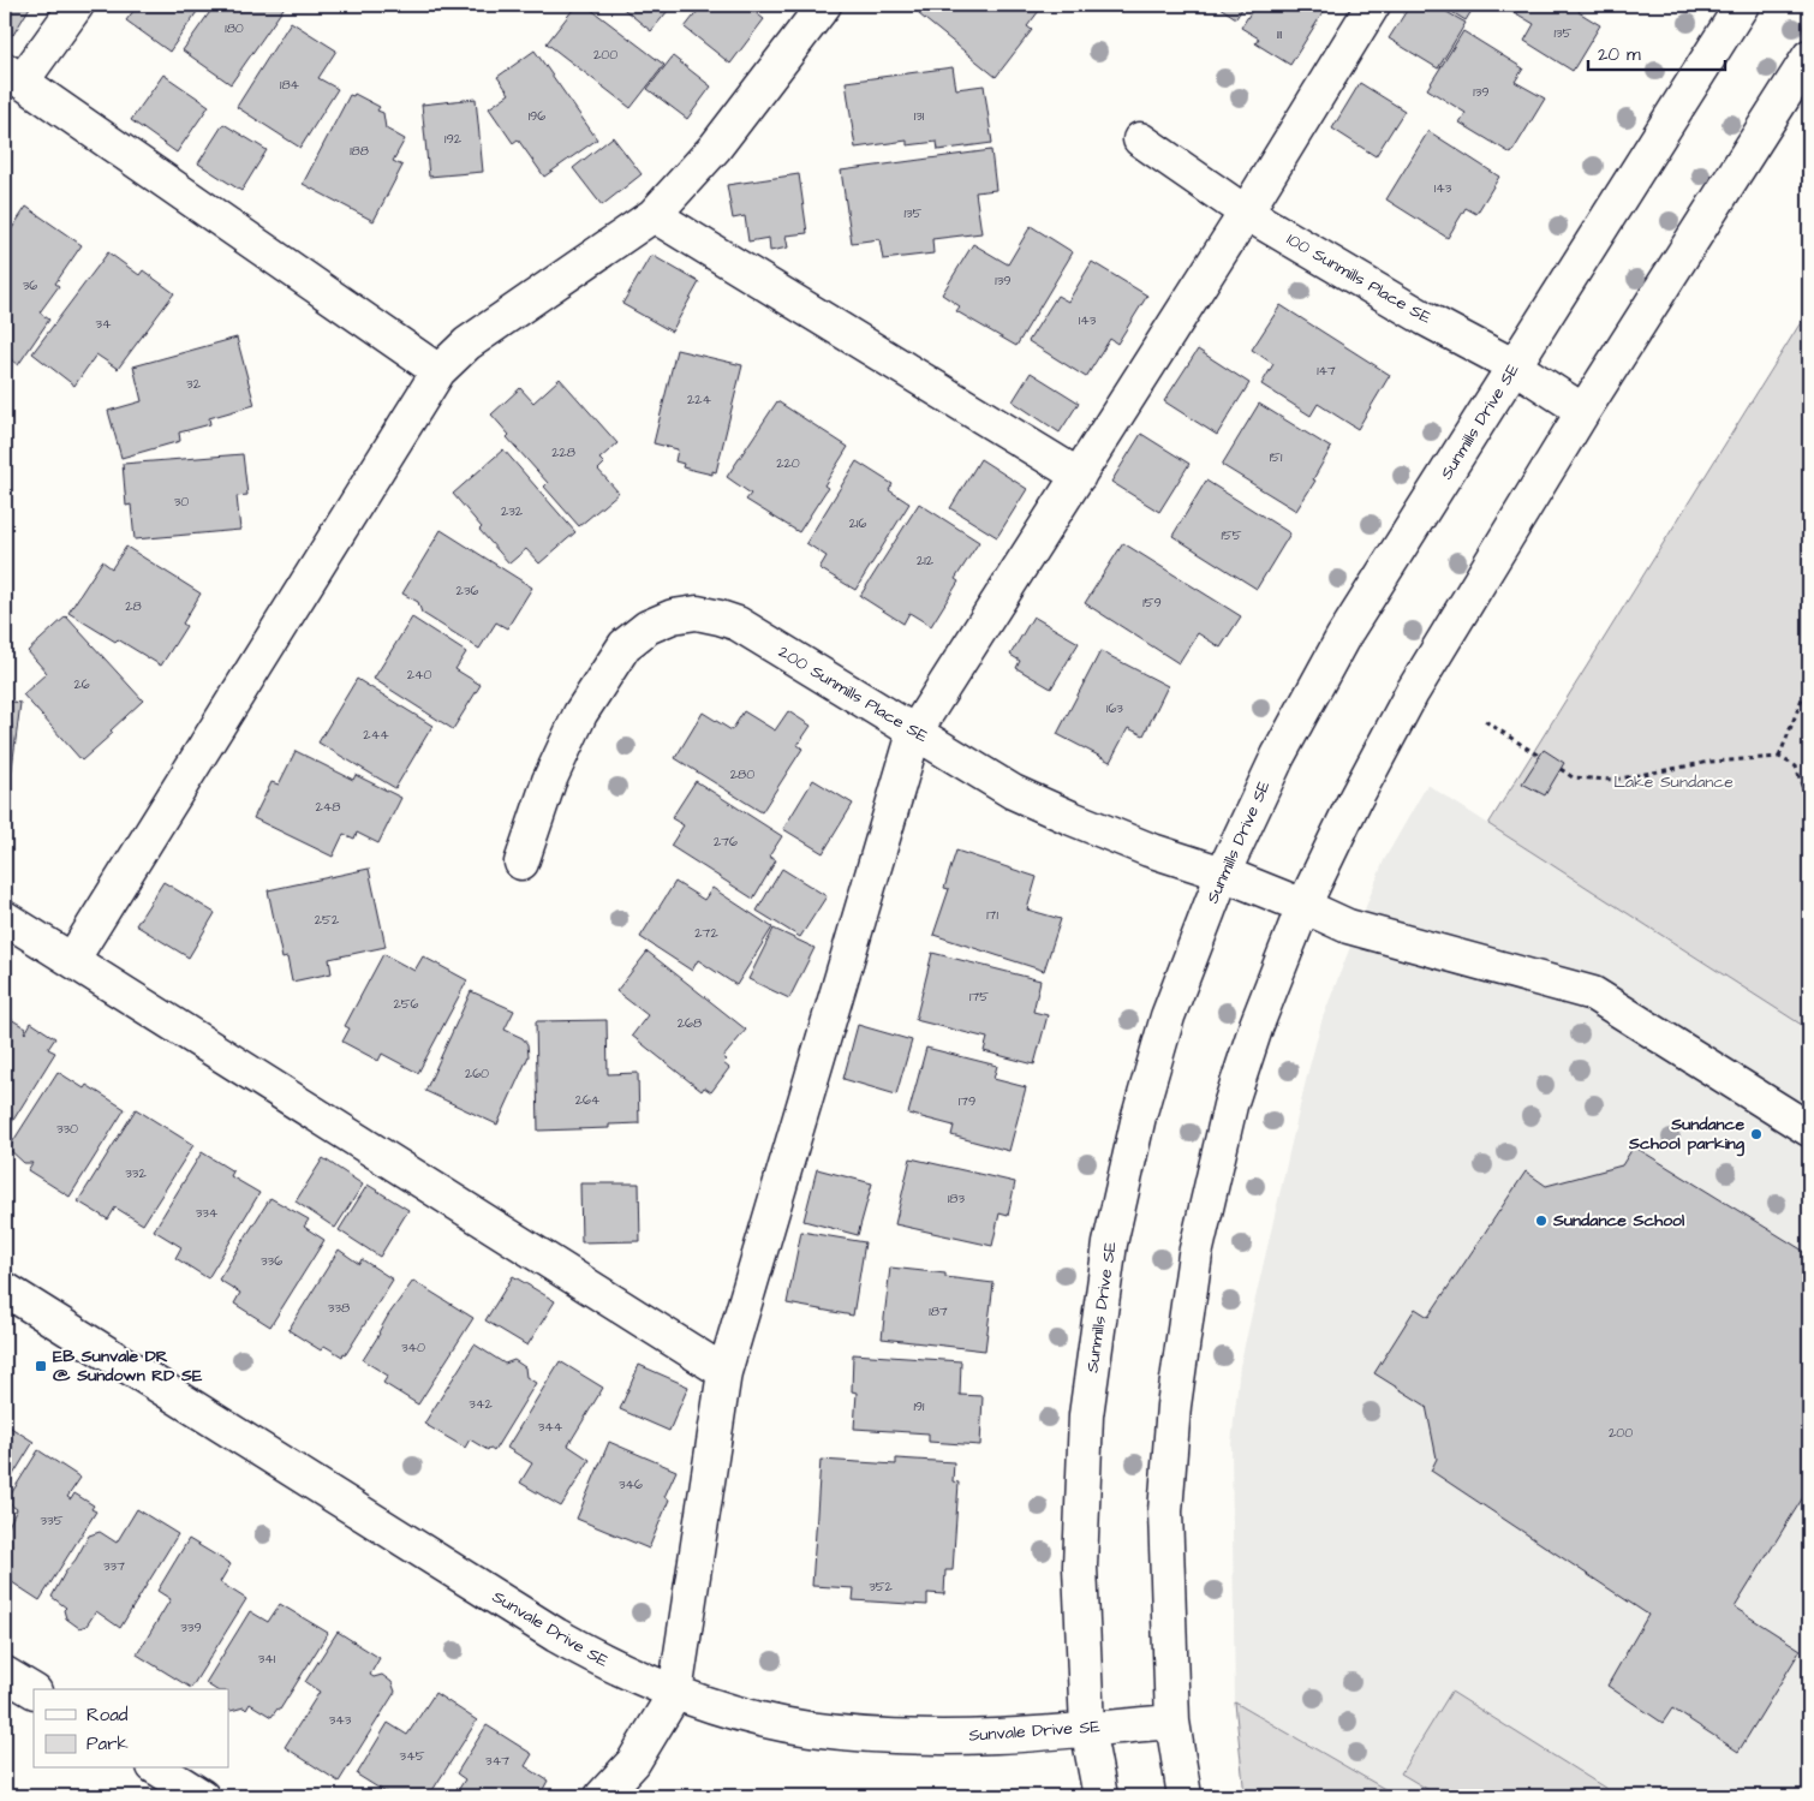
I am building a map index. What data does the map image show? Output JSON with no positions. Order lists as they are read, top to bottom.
{
  "streets": {
    "street": [
      "100 Sunmills Place SE",
      "Sunmills Drive SE",
      "200 Sunmills Place SE",
      "Sunvale Drive SE"
    ]
  },
  "crossings": [
    ["100 Sunmills Place SE", "Sunmills Drive SE"],
    ["Sunmills Drive SE", "200 Sunmills Place SE"],
    ["Sunmills Drive SE", "Sunvale Drive SE"]
  ],
  "parks": ["Lake Sundance"],
  "places": {
    "other": ["Sundance School parking", "Sundance School"],
    "transit": ["EB Sunvale DR @ Sundown RD SE"]
  },
  "house_numbers": [
    "180",
    "135",
    "111",
    "200",
    "184",
    "139",
    "196",
    "131",
    "192",
    "188",
    "143",
    "135",
    "139",
    "36",
    "143",
    "34",
    "147",
    "32",
    "224",
    "228",
    "151",
    "220",
    "30",
    "232",
    "216",
    "155",
    "212",
    "236",
    "159",
    "28",
    "240",
    "26",
    "163",
    "244",
    "280",
    "248",
    "276",
    "171",
    "252",
    "272",
    "175",
    "256",
    "268",
    "260",
    "264",
    "179",
    "330",
    "332",
    "183",
    "334",
    "336",
    "338",
    "187",
    "340",
    "342",
    "191",
    "344",
    "200",
    "346",
    "335",
    "337",
    "352",
    "339",
    "341",
    "343",
    "345",
    "347"
  ],
  "legend": ["Road", "Park"],
  "scale_bar": "20 m"
}
